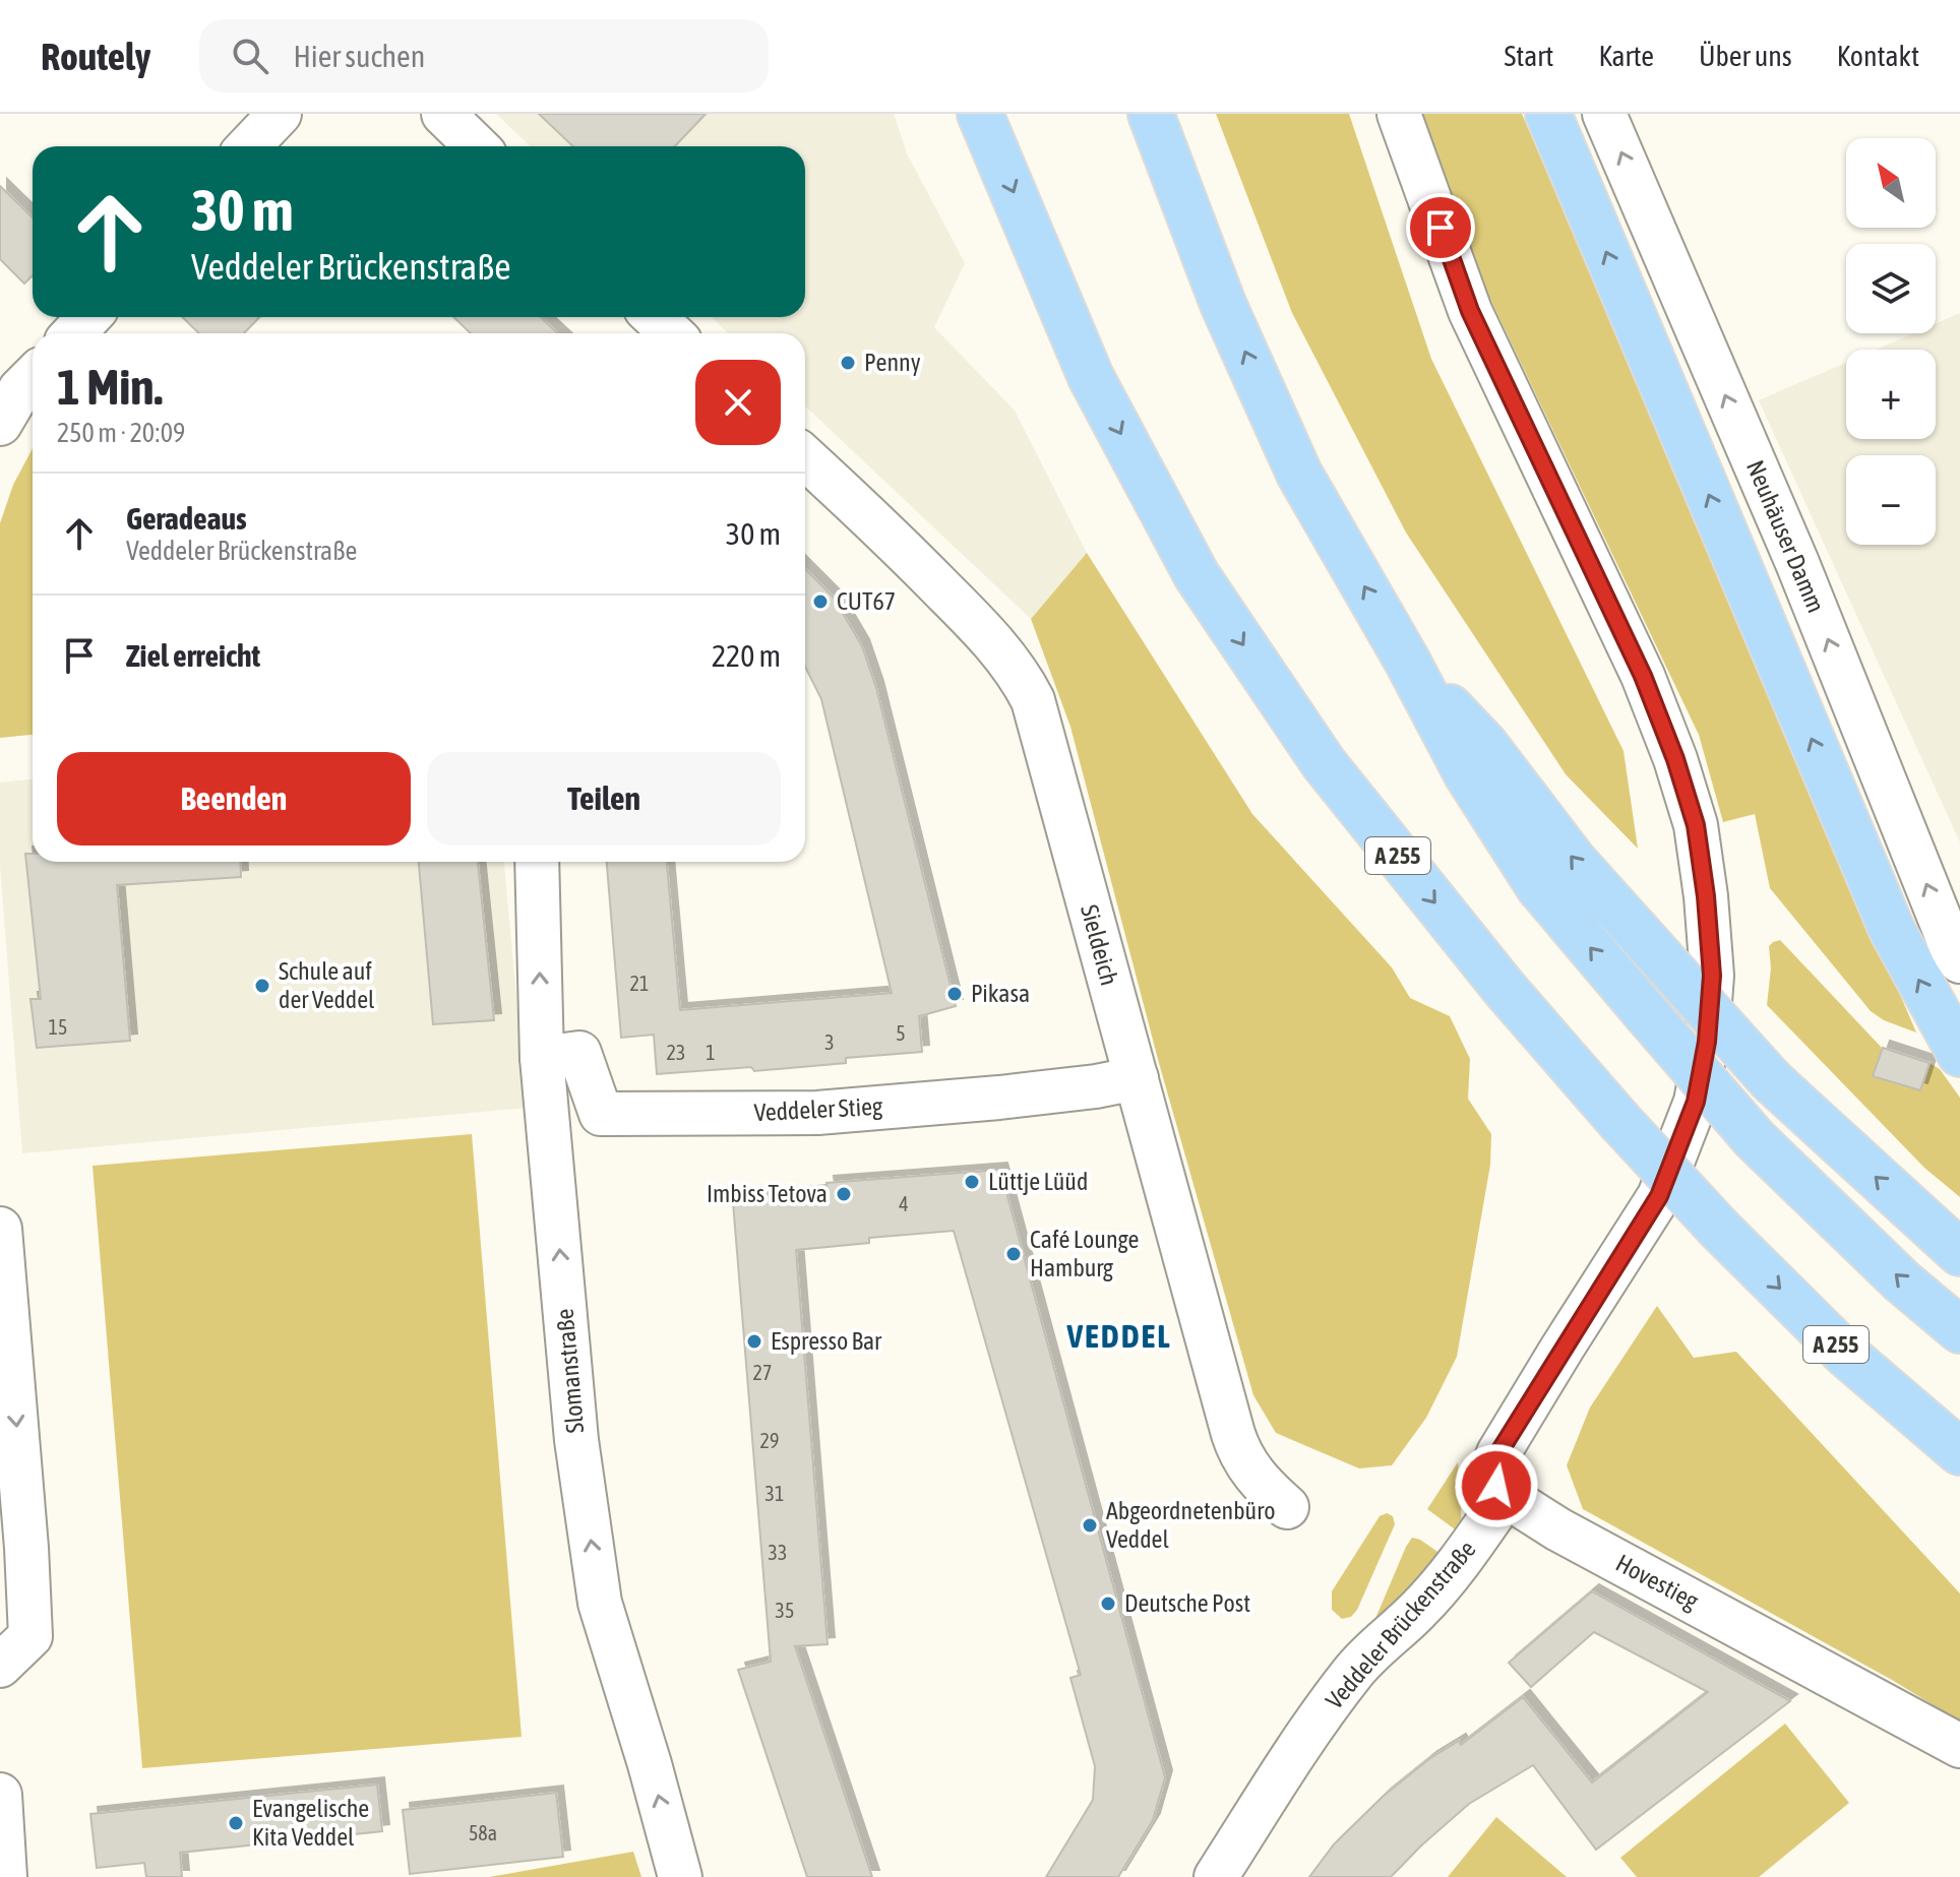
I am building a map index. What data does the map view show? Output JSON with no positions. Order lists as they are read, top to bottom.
{
  "streets": {
    "highway": ["A 255"],
    "street": [
      "Neuhäuser Damm",
      "Sieldeich",
      "Veddeler Stieg",
      "Slomanstraße",
      "Hovestieg",
      "Veddeler Brückenstraße"
    ]
  },
  "crossings": [
    ["Sieldeich", "Veddeler Stieg"],
    ["Veddeler Stieg", "Slomanstraße"],
    ["Hovestieg", "Veddeler Brückenstraße"]
  ],
  "one_way": ["Neuhäuser Damm", "Slomanstraße"],
  "districts": ["VEDDEL"],
  "places": [
    "Penny",
    "CUT67",
    "Schule auf der Veddel",
    "Pikasa",
    "Lüttje Lüüd",
    "Imbiss Tetova",
    "Café Lounge Hamburg",
    "Espresso Bar",
    "Abgeordnetenbüro Veddel",
    "Deutsche Post",
    "Evangelische Kita Veddel"
  ],
  "house_numbers": [
    "21",
    "15",
    "5",
    "3",
    "23",
    "1",
    "4",
    "27",
    "29",
    "31",
    "33",
    "35",
    "58a"
  ],
  "north": "top left",
  "page": {
    "header": "Routely",
    "search": "Hier suchen",
    "nav": [
      "Start",
      "Karte",
      "Über uns",
      "Kontakt"
    ],
    "map_buttons": ["+", "−"],
    "turn": ["30 m", "Veddeler Brückenstraße"],
    "heading": ["1 Min.", "250 m · 20:09"],
    "list": [
      {
        "name": "Geradeaus",
        "note": "Veddeler Brückenstraße",
        "value": "30 m"
      },
      {
        "name": "Ziel erreicht",
        "value": "220 m"
      }
    ],
    "buttons": ["Beenden", "Teilen"]
  }
}
